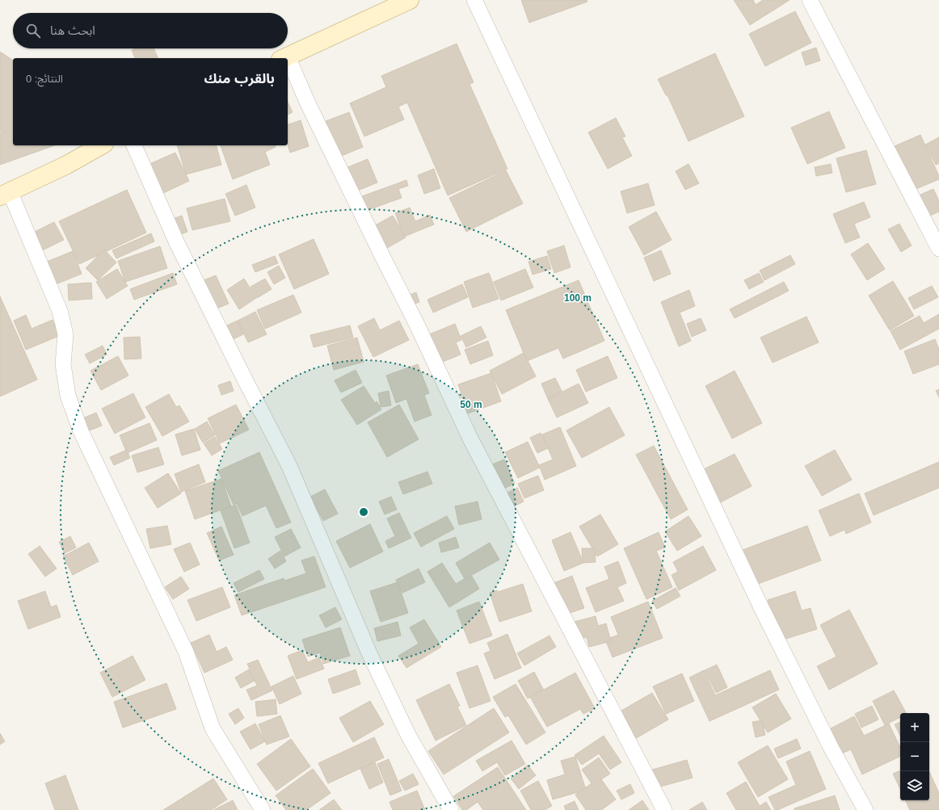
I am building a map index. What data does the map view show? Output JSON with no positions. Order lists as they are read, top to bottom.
{
  "page": {
    "search": "ابحث هنا",
    "heading": ["بالقرب منك", "النتائج: 0"],
    "map_buttons": ["+", "−"]
  },
  "rings": ["100 m", "50 m"]
}
